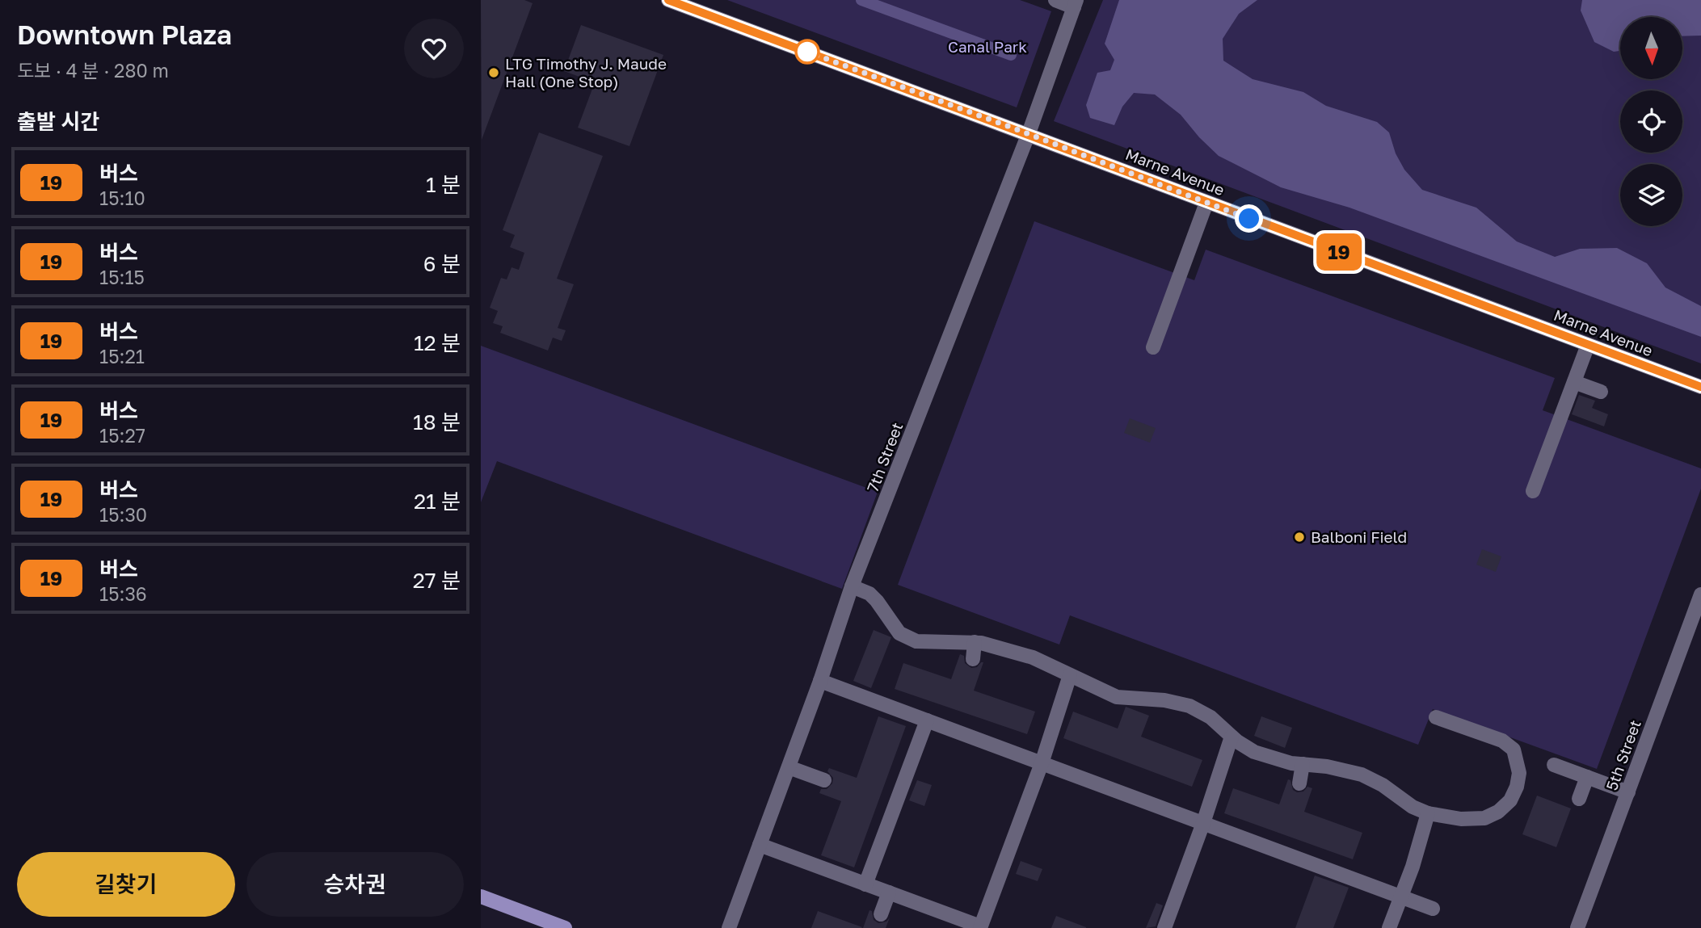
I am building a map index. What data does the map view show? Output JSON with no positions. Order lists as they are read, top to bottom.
{
  "streets": {
    "street": ["Marne Avenue", "7th Street", "5th Street"]
  },
  "crossings": [
    ["Marne Avenue", "7th Street"]
  ],
  "parks": ["Canal Park"],
  "places": ["LTG Timothy J. Maude Hall (One Stop)", "Balboni Field"],
  "lines": ["bus line 19"],
  "north": "bottom",
  "page": {
    "heading": [
      ["Downtown Plaza", "도보 · 4 분 · 280 m"],
      "출발 시간"
    ],
    "on_map": "19",
    "list": [
      {
        "mark": "19",
        "name": "버스",
        "note": "15:10",
        "value": "1 분"
      },
      {
        "mark": "19",
        "name": "버스",
        "note": "15:15",
        "value": "6 분"
      },
      {
        "mark": "19",
        "name": "버스",
        "note": "15:21",
        "value": "12 분"
      },
      {
        "mark": "19",
        "name": "버스",
        "note": "15:27",
        "value": "18 분"
      },
      {
        "mark": "19",
        "name": "버스",
        "note": "15:30",
        "value": "21 분"
      },
      {
        "mark": "19",
        "name": "버스",
        "note": "15:36",
        "value": "27 분"
      }
    ],
    "buttons": ["길찾기", "승차권"]
  }
}
